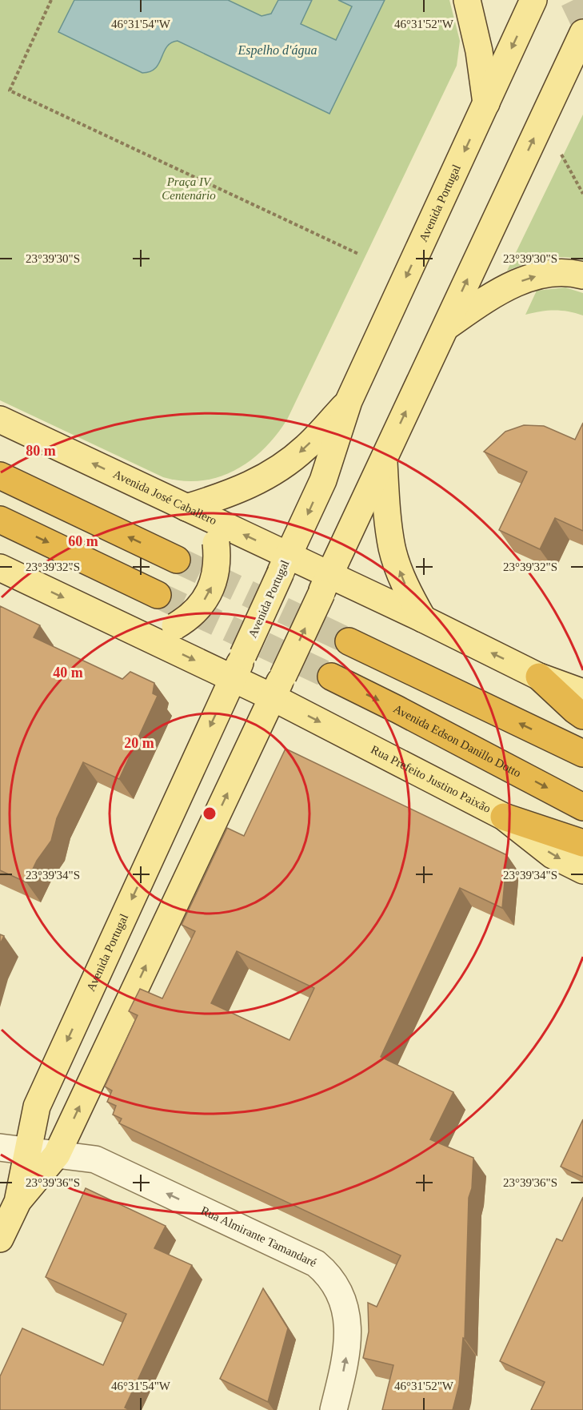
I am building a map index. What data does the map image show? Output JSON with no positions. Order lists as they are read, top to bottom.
{
  "streets": {
    "highway": ["Avenida Edson Danillo Dotto"],
    "main road": ["Avenida Portugal", "Avenida José Caballero", "Rua Prefeito Justino Paixão"],
    "street": ["Rua Almirante Tamandaré"]
  },
  "crossings": [
    ["Avenida Portugal", "Avenida José Caballero"],
    ["Avenida Portugal", "Rua Prefeito Justino Paixão"],
    ["Avenida Portugal", "Rua Almirante Tamandaré"]
  ],
  "one_way": ["Rua Almirante Tamandaré"],
  "water": ["Espelho d'água"],
  "parks": ["Praça IV Centenário"],
  "coordinates": [
    "46°31'54\"W",
    "46°31'52\"W",
    "23°39'30\"S",
    "23°39'32\"S",
    "23°39'34\"S",
    "23°39'36\"S"
  ],
  "rings": [
    "80 m",
    "60 m",
    "40 m",
    "20 m"
  ]
}
